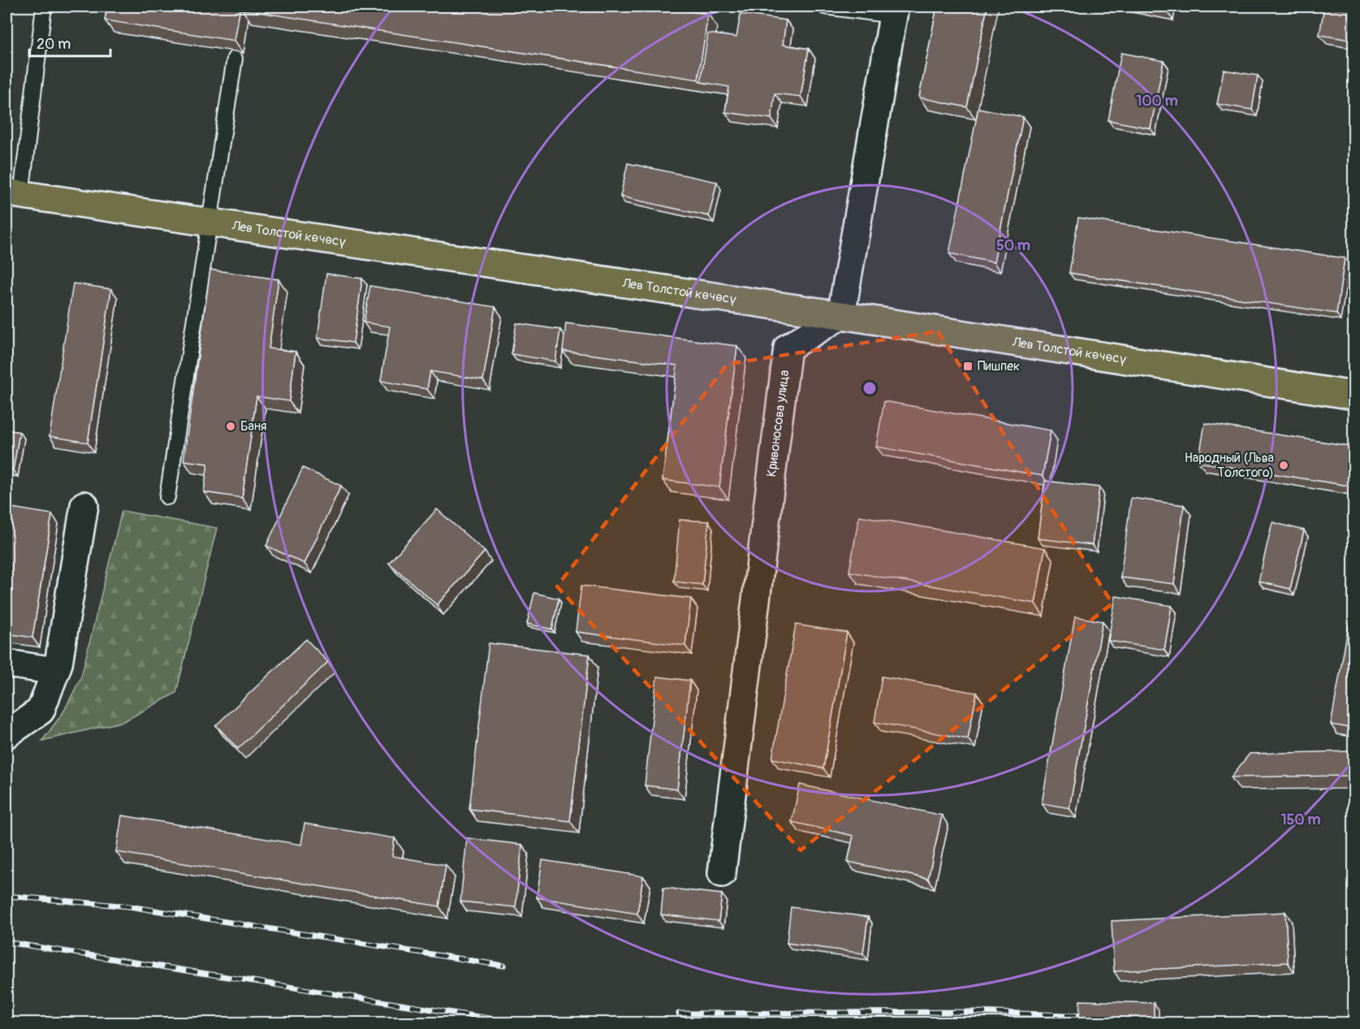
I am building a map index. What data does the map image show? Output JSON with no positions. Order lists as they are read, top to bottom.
{
  "streets": {
    "main road": ["Лев Толстой көчөсү"],
    "street": ["Кривоносова улица"]
  },
  "crossings": [
    ["Лев Толстой көчөсү", "Кривоносова улица"]
  ],
  "places": {
    "transit": ["Пишпек"],
    "other": ["Баня", "Народный (Льва Толстого)"]
  },
  "scale_bar": "20 m",
  "rings": ["100 m", "50 m", "150 m"]
}
